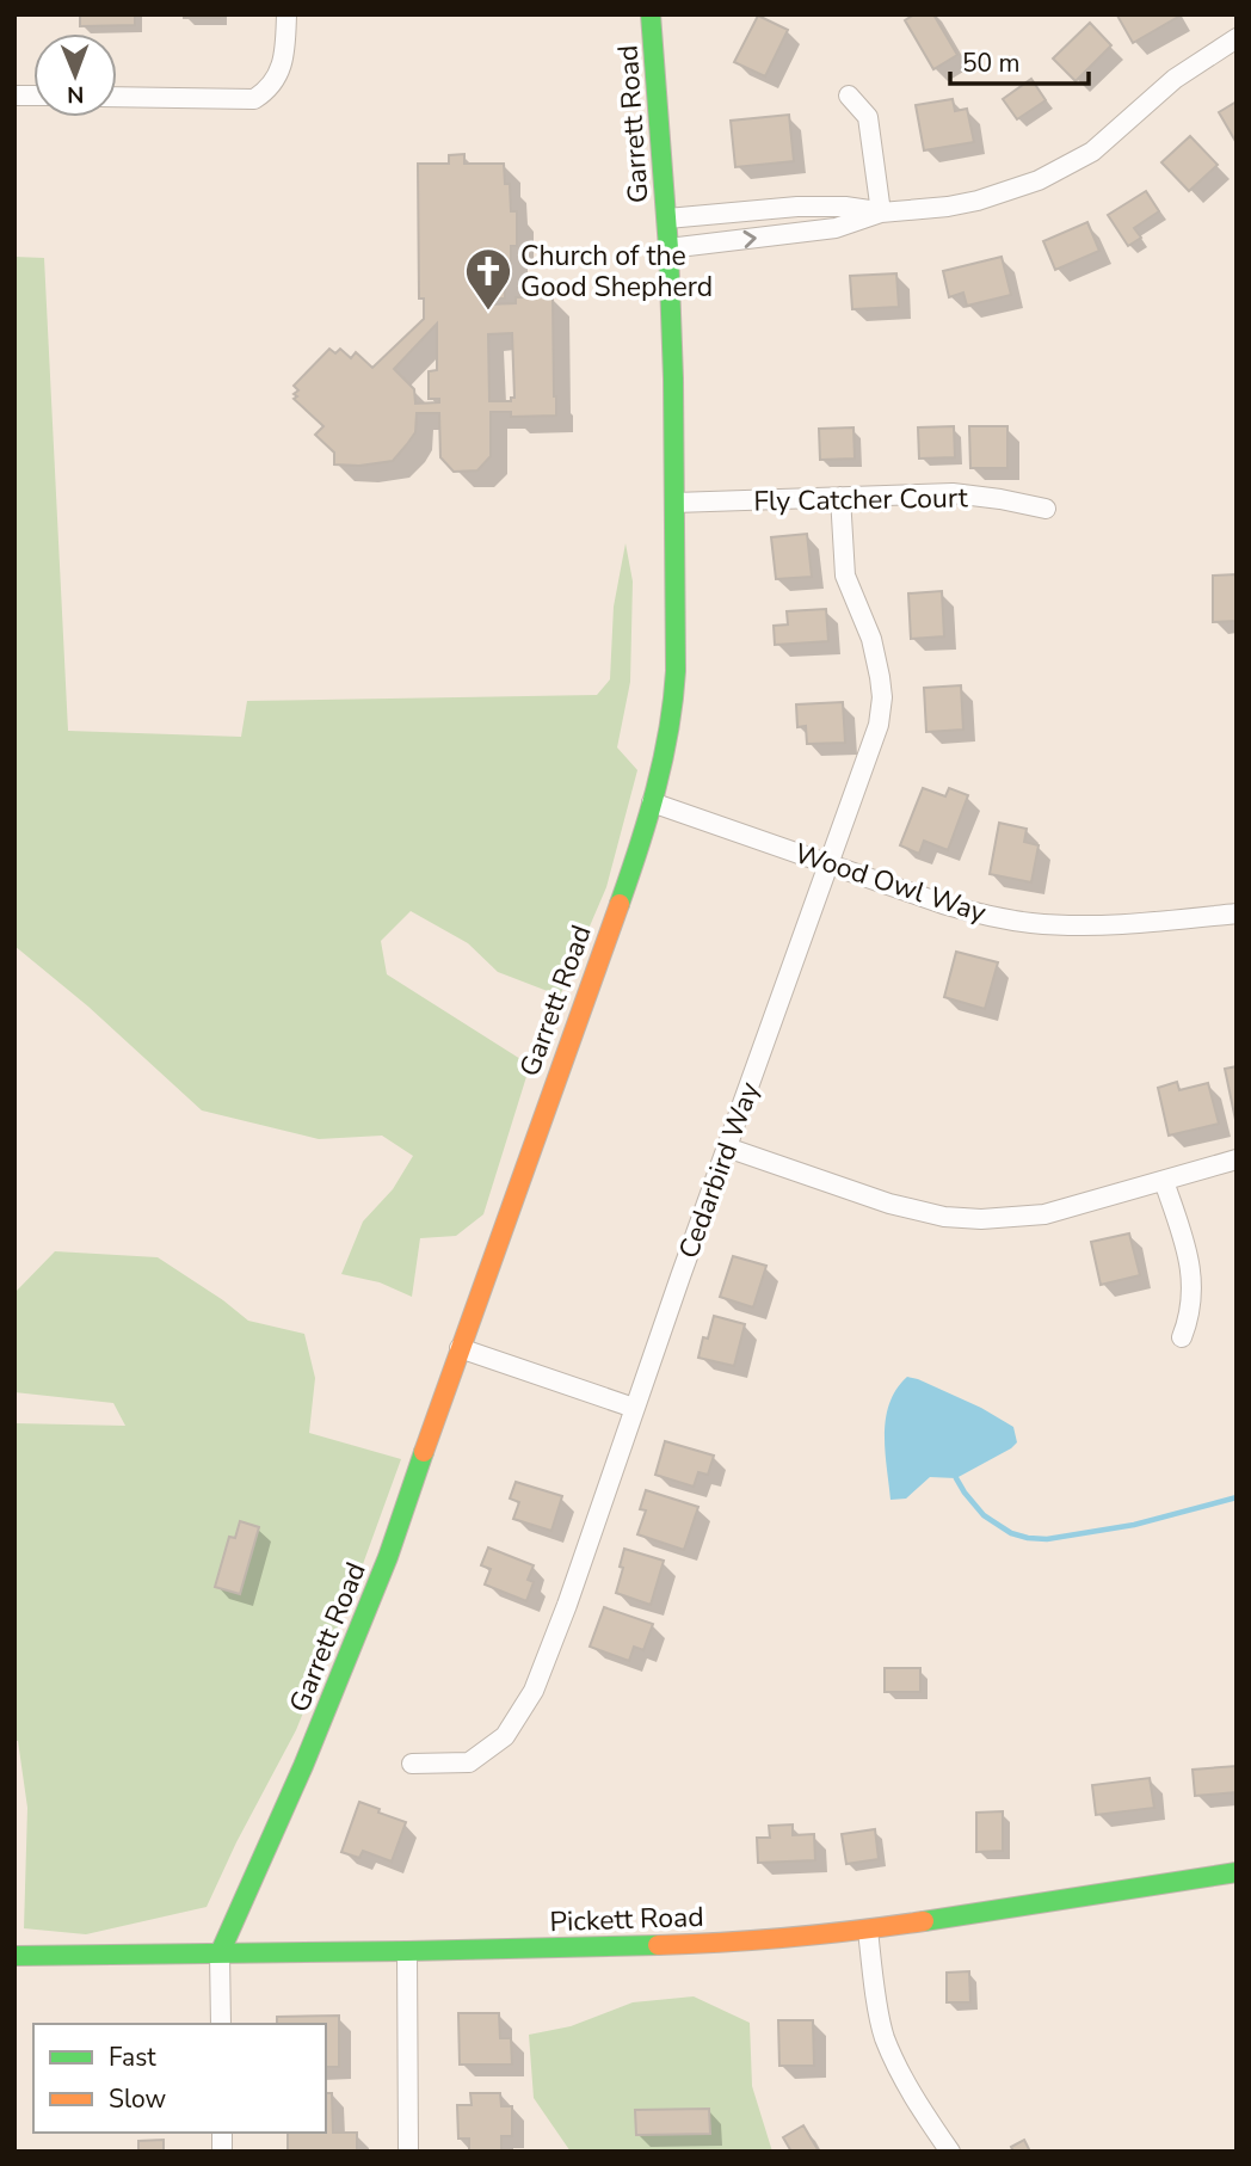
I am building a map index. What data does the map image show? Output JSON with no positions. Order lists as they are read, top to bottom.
{
  "streets": {
    "street": [
      "Garrett Road",
      "Fly Catcher Court",
      "Wood Owl Way",
      "Cedarbird Way",
      "Pickett Road"
    ]
  },
  "crossings": [
    ["Garrett Road", "Fly Catcher Court"],
    ["Garrett Road", "Wood Owl Way"],
    ["Garrett Road", "Pickett Road"],
    ["Fly Catcher Court", "Cedarbird Way"],
    ["Wood Owl Way", "Cedarbird Way"]
  ],
  "places": {
    "church": ["Church of the Good Shepherd"]
  },
  "legend": ["Fast", "Slow"],
  "scale_bar": "50 m",
  "north": "bottom"
}
